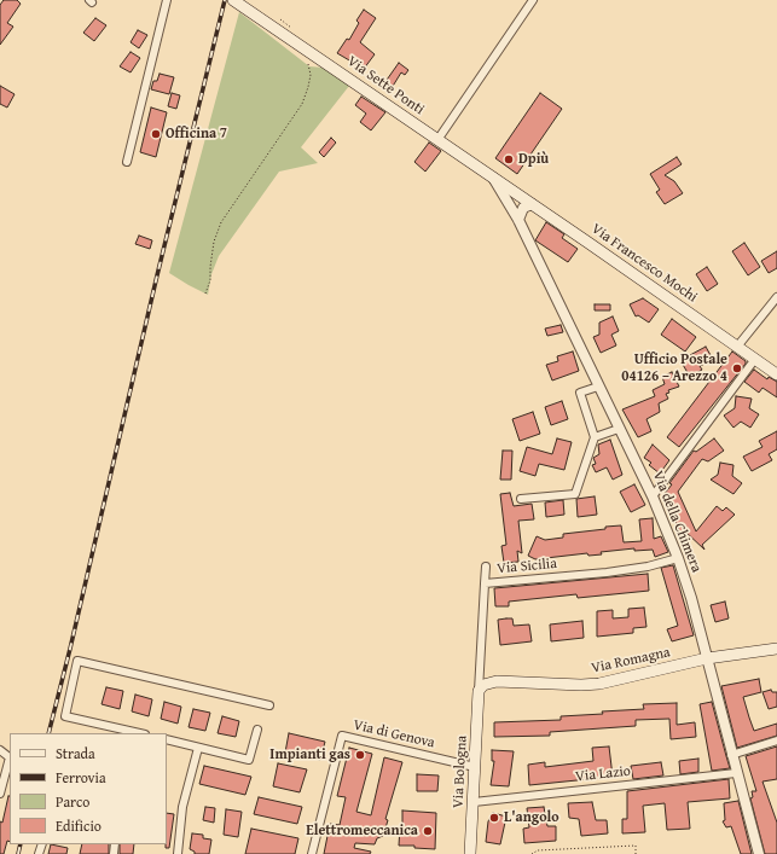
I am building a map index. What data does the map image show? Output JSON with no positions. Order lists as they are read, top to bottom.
{
  "streets": {
    "main road": [
      "Via Sette Ponti",
      "Via Francesco Mochi",
      "Via Romagna",
      "Via Bologna"
    ],
    "street": [
      "Via della Chimera",
      "Via Sicilia",
      "Via di Genova",
      "Via Lazio"
    ]
  },
  "crossings": [
    ["Via Sette Ponti", "Via Francesco Mochi"],
    ["Via Sette Ponti", "Via della Chimera"],
    ["Via Francesco Mochi", "Via della Chimera"],
    ["Via della Chimera", "Via Sicilia"],
    ["Via della Chimera", "Via Romagna"],
    ["Via della Chimera", "Via Lazio"],
    ["Via Sicilia", "Via Romagna"],
    ["Via Sicilia", "Via Bologna"],
    ["Via Romagna", "Via Bologna"],
    ["Via di Genova", "Via Bologna"],
    ["Via Bologna", "Via Lazio"]
  ],
  "places": [
    "Officina 7",
    "Dpiù",
    "Ufficio Postale 04126 – Arezzo 4",
    "Impianti gas",
    "L'angolo",
    "Elettromeccanica"
  ],
  "legend": [
    "Strada",
    "Ferrovia",
    "Parco",
    "Edificio"
  ]
}
